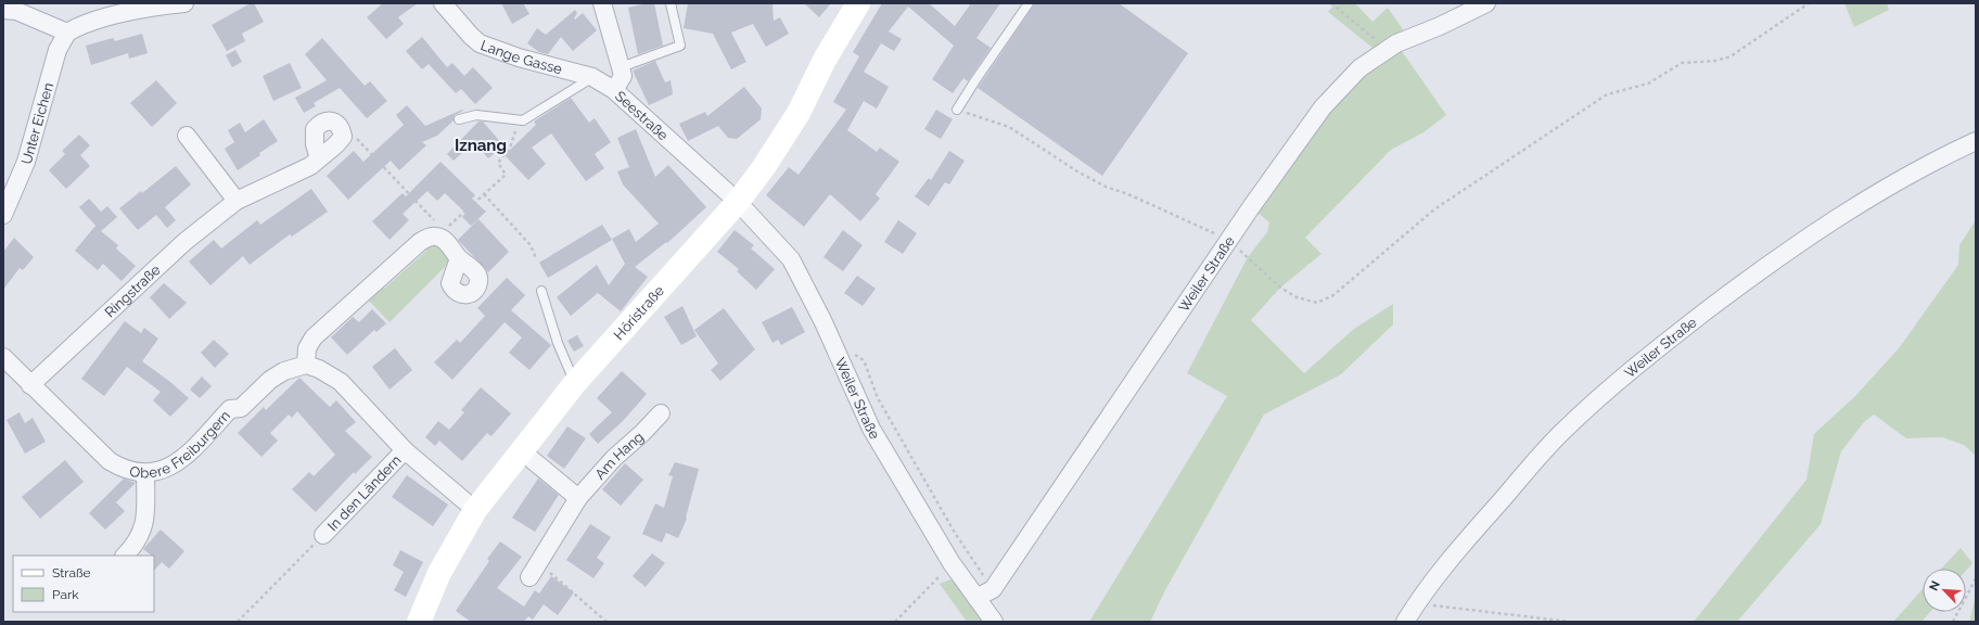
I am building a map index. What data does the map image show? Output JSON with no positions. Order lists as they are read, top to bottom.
{
  "streets": {
    "main road": ["Höristraße"],
    "street": [
      "Lange Gasse",
      "Seestraße",
      "Unter Eichen",
      "Weiler Straße",
      "Ringstraße",
      "Obere Freiburgern",
      "Am Hang",
      "In den Ländern"
    ]
  },
  "crossings": [
    ["Lange Gasse", "Seestraße"],
    ["Seestraße", "Weiler Straße"],
    ["Seestraße", "Höristraße"],
    ["Weiler Straße", "Höristraße"],
    ["Ringstraße", "Obere Freiburgern"]
  ],
  "districts": ["Iznang"],
  "legend": ["Straße", "Park"],
  "north": "top left"
}
